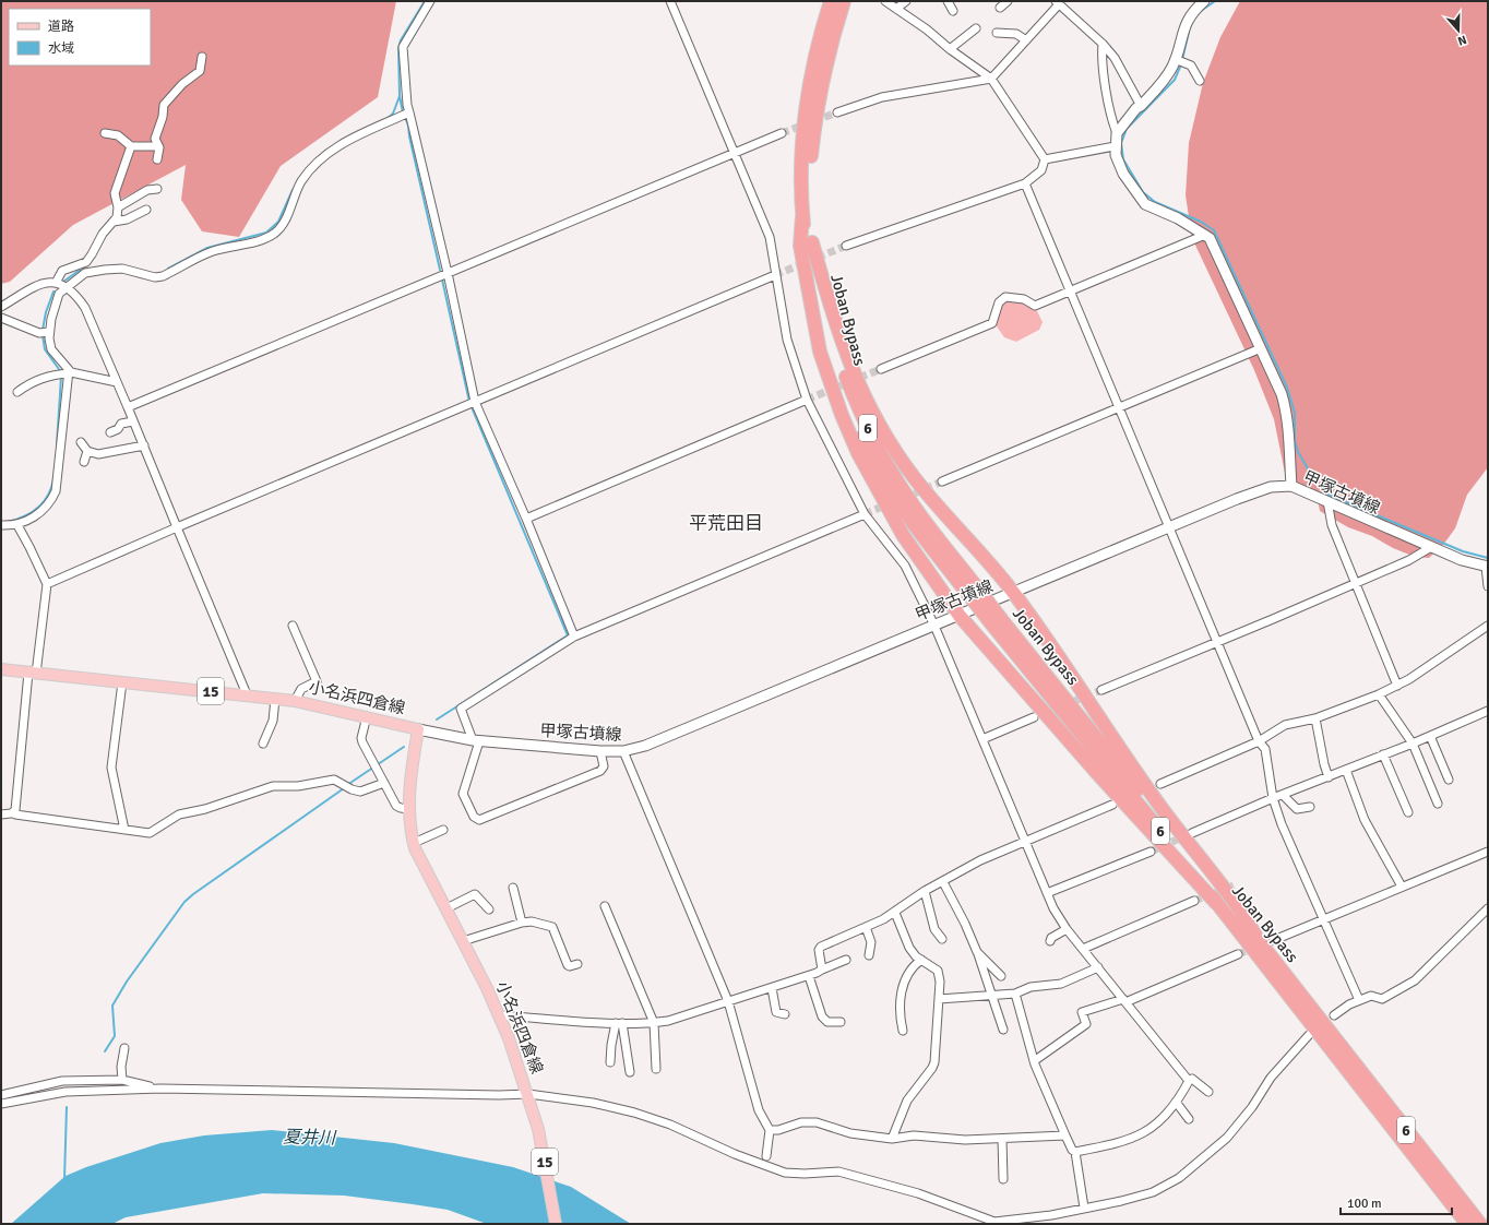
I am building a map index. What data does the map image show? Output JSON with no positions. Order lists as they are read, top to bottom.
{
  "streets": {
    "highway": ["Joban Bypass", "6"],
    "main road": ["甲塚古墳線", "15", "小名浜四倉線"]
  },
  "crossings": [
    ["甲塚古墳線", "小名浜四倉線"]
  ],
  "districts": ["平荒田目"],
  "water": ["夏井川"],
  "legend": ["道路", "水域"],
  "scale_bar": "100 m",
  "north": "bottom"
}
